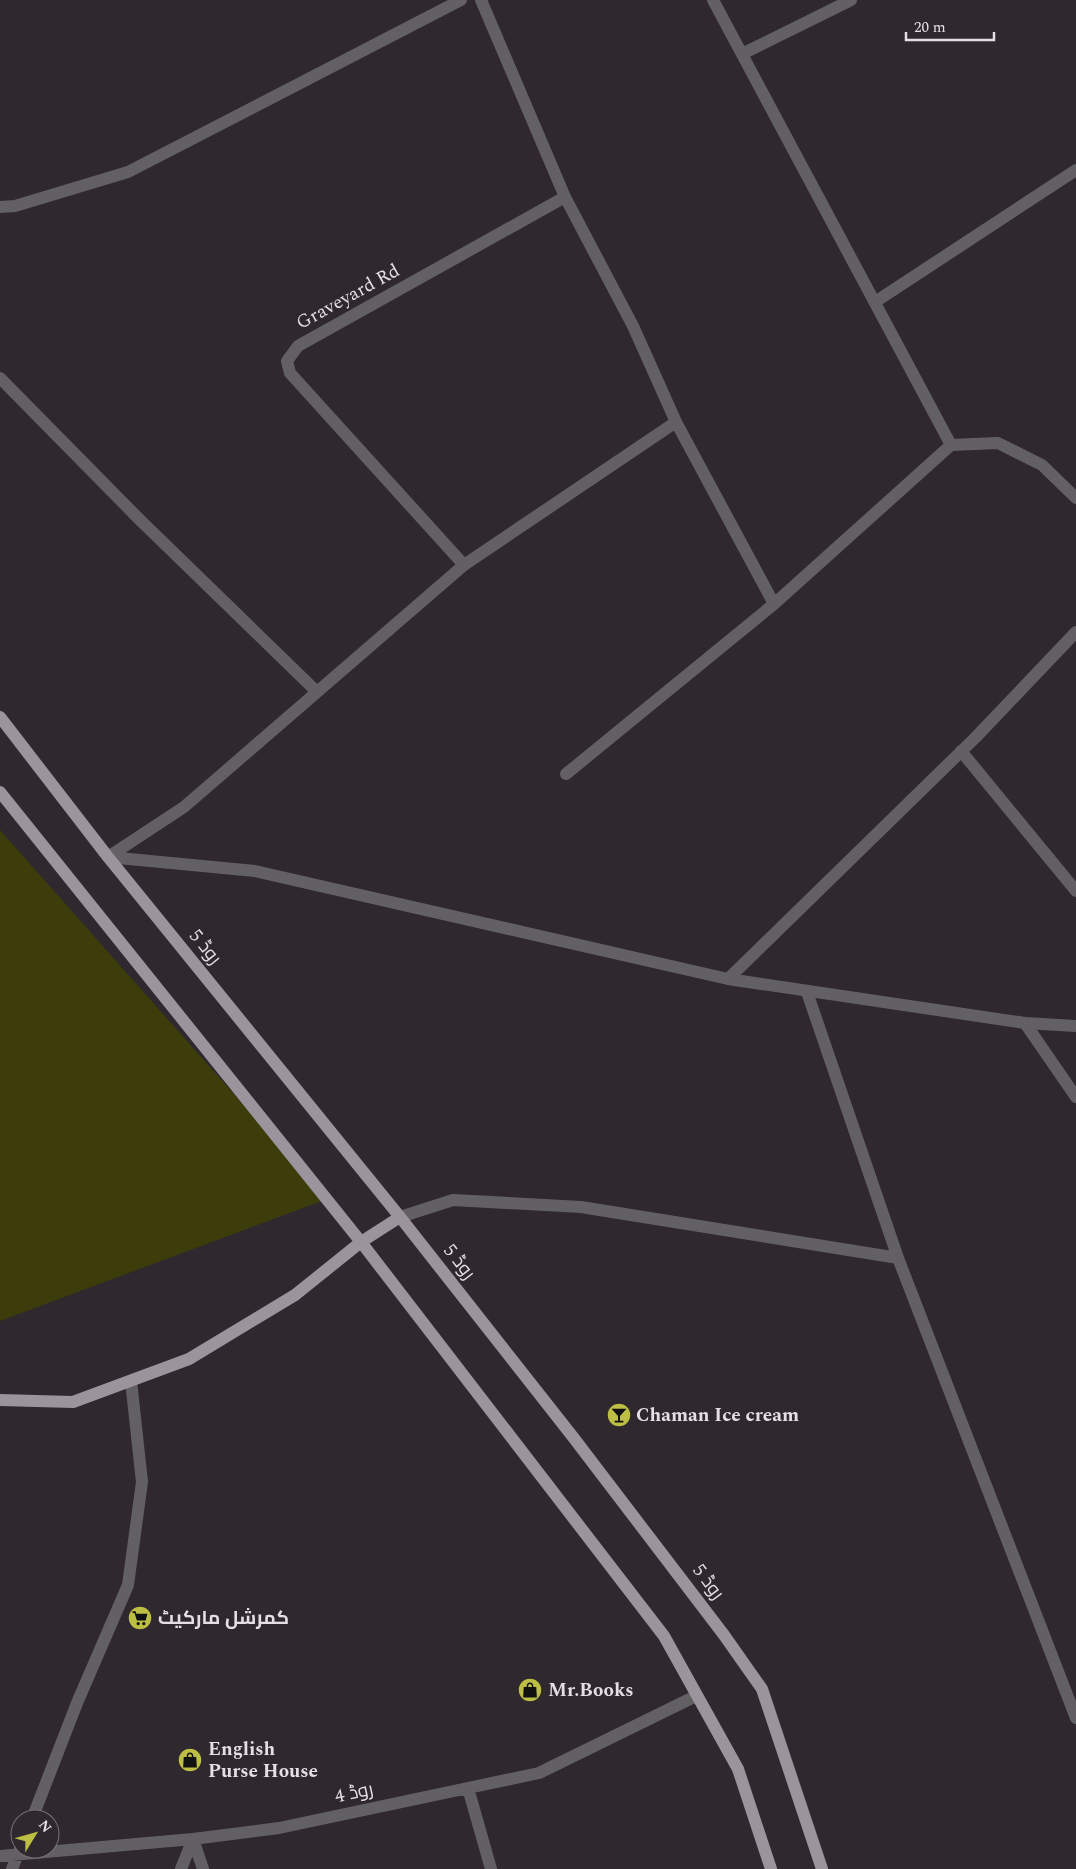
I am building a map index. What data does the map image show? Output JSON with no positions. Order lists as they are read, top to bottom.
{
  "streets": {
    "main road": ["روڈ 5"],
    "street": ["Graveyard Rd", "روڈ 4"]
  },
  "places": {
    "bar": ["Chaman Ice cream"],
    "supermarket": ["کمرشل مارکیٹ"],
    "shop": ["Mr.Books", "English Purse House"]
  },
  "scale_bar": "20 m",
  "north": "top right"
}
